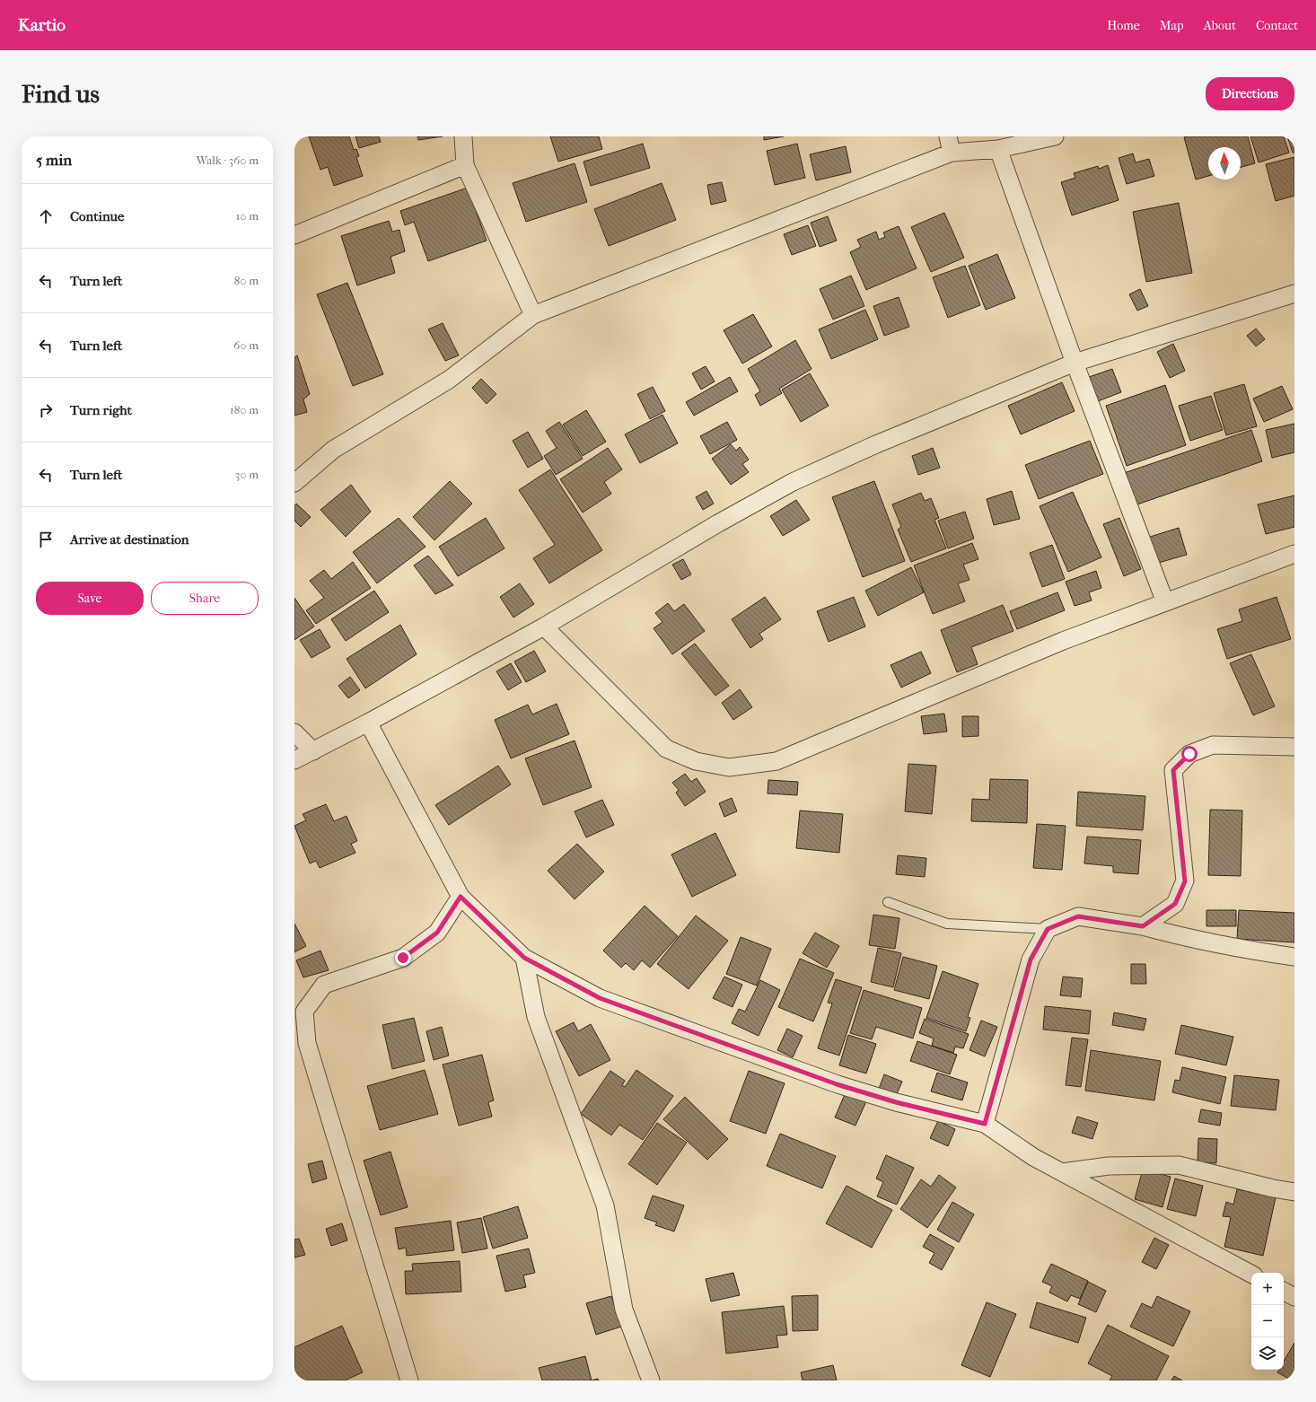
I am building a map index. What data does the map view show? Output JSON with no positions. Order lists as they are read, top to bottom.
{
  "north": "top",
  "page": {
    "header": "Kartio",
    "nav": [
      "Home",
      "Map",
      "About",
      "Contact"
    ],
    "buttons": [
      "Directions",
      ["Save", "Share"]
    ],
    "title": "Find us",
    "heading": ["5 min", "Walk · 360 m"],
    "list": [
      ["Continue", "10 m"],
      ["Turn left", "80 m"],
      ["Turn left", "60 m"],
      ["Turn right", "180 m"],
      ["Turn left", "30 m"],
      "Arrive at destination"
    ],
    "map_buttons": ["+", "−"]
  }
}
